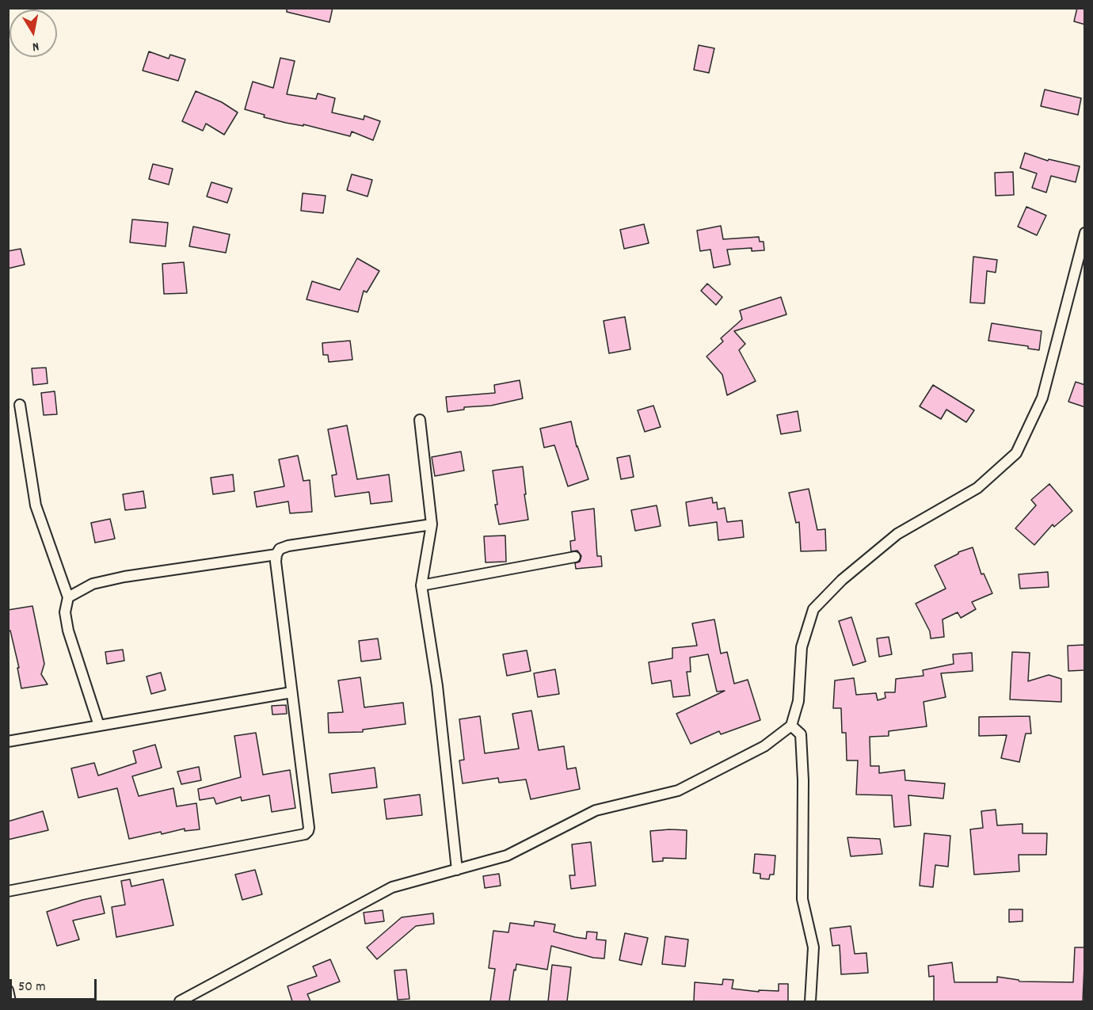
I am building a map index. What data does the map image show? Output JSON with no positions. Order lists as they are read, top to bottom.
{
  "scale_bar": "50 m",
  "north": "bottom"
}
